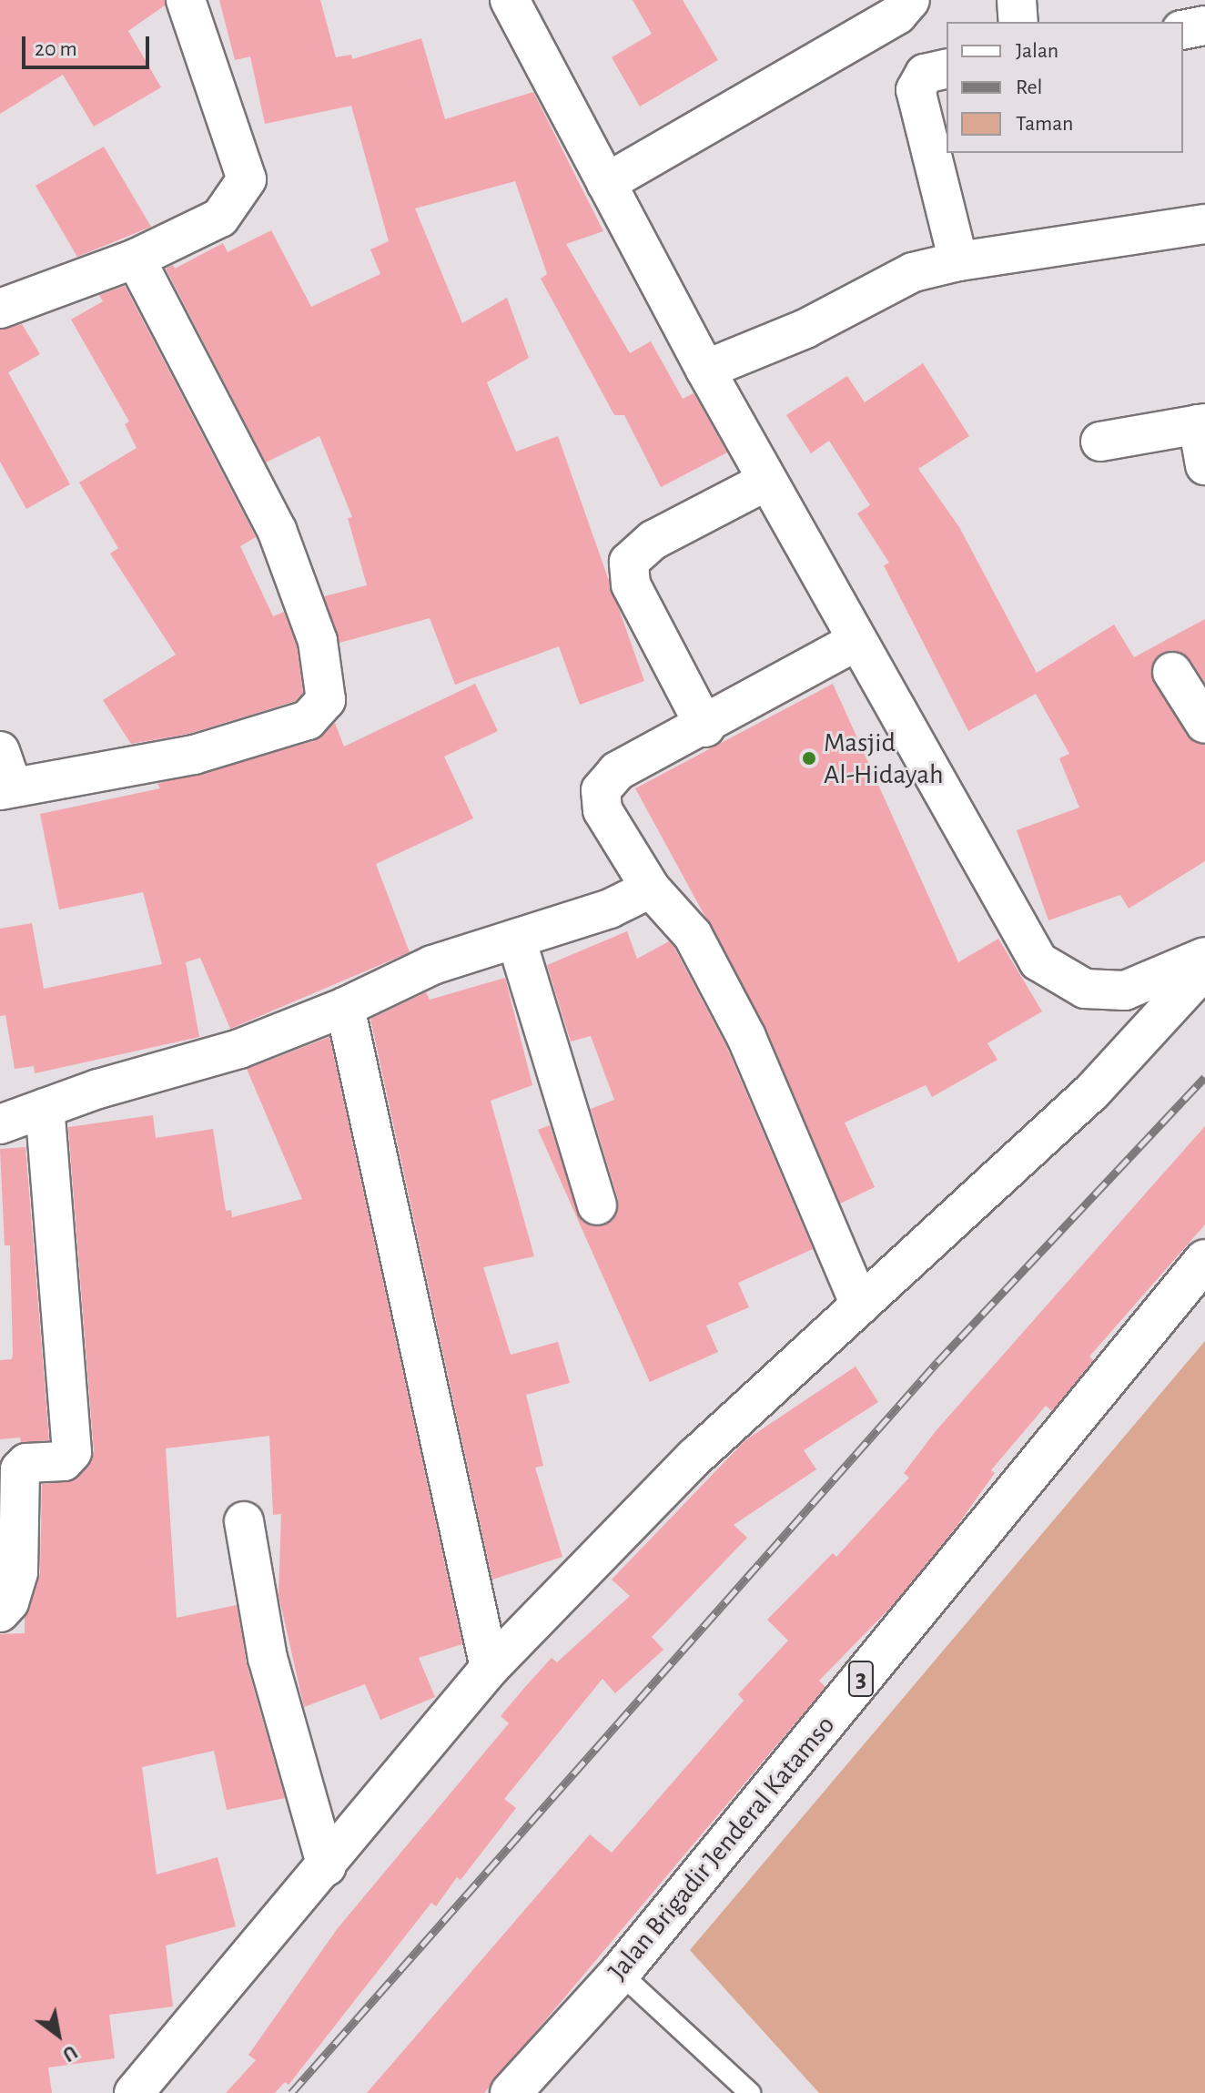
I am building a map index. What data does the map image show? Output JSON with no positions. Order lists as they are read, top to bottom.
{
  "streets": {
    "highway": ["3", "Jalan Brigadir Jenderal Katamso"]
  },
  "places": ["Masjid Al-Hidayah"],
  "legend": ["Jalan", "Rel", "Taman"],
  "scale_bar": "20 m",
  "north": "bottom right"
}
